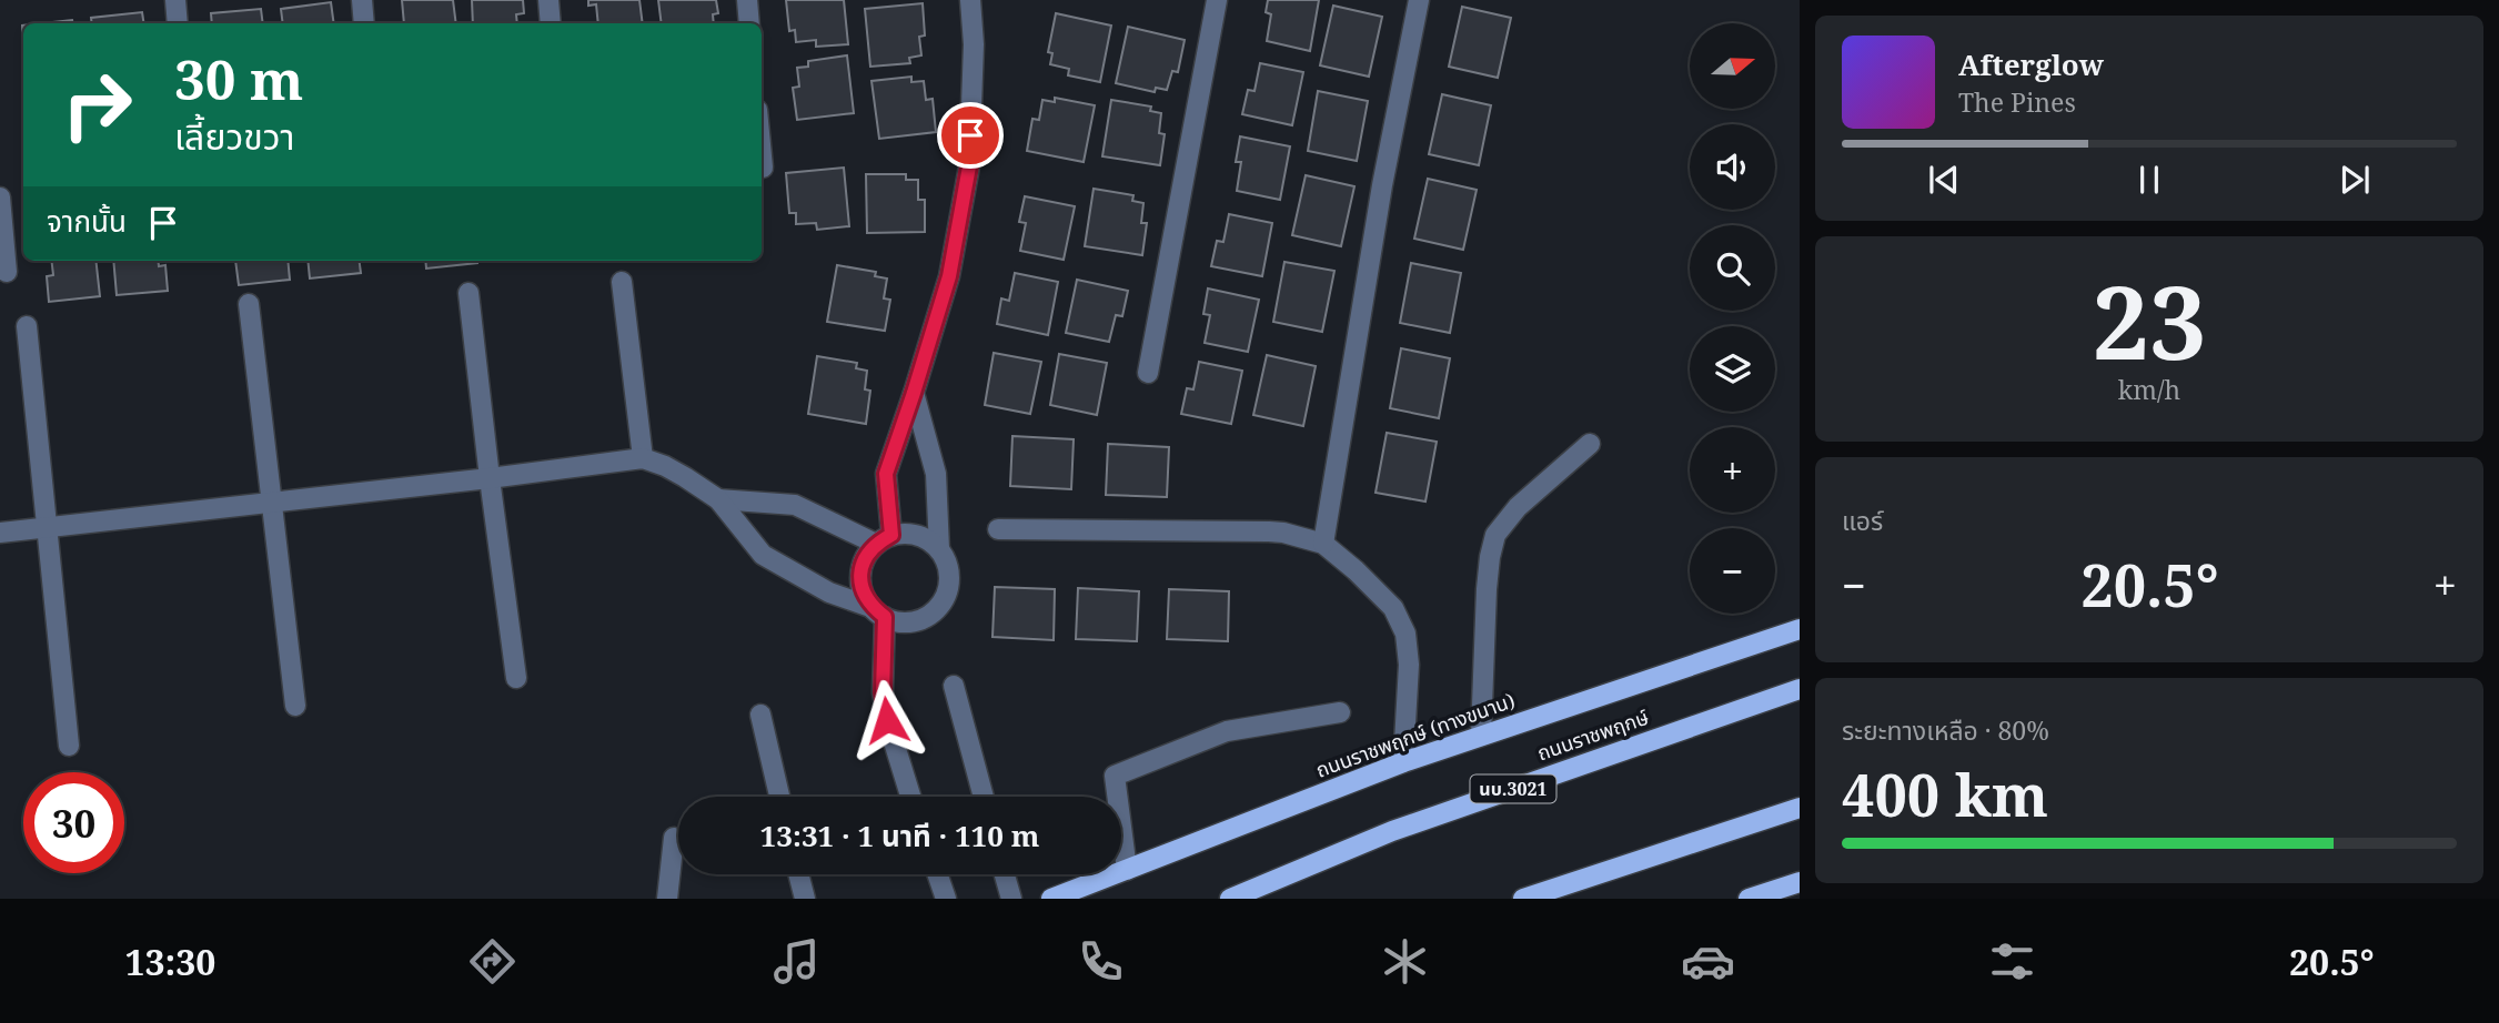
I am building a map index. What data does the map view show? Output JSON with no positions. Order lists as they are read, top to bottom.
{
  "streets": {
    "main road": ["ถนนราชพฤกษ์ (ทางขนาน)", "ถนนราชพฤกษ์", "นบ.3021"]
  },
  "north": "right",
  "page": {
    "map_buttons": ["+", "−"],
    "turn": ["30 m", "เลี้ยวขวา"],
    "song": ["Afterglow", "The Pines"],
    "then": "จากนั้น",
    "tile": [
      ["23", "km/h"],
      "แอร์",
      ["ระยะทางเหลือ · 80%", "400 km"]
    ],
    "heat": ["−", "20.5°", "+"],
    "limit": "30",
    "trip": "13:31 · 1 นาที · 110 m",
    "tabs": ["13:30", "20.5°"]
  }
}
